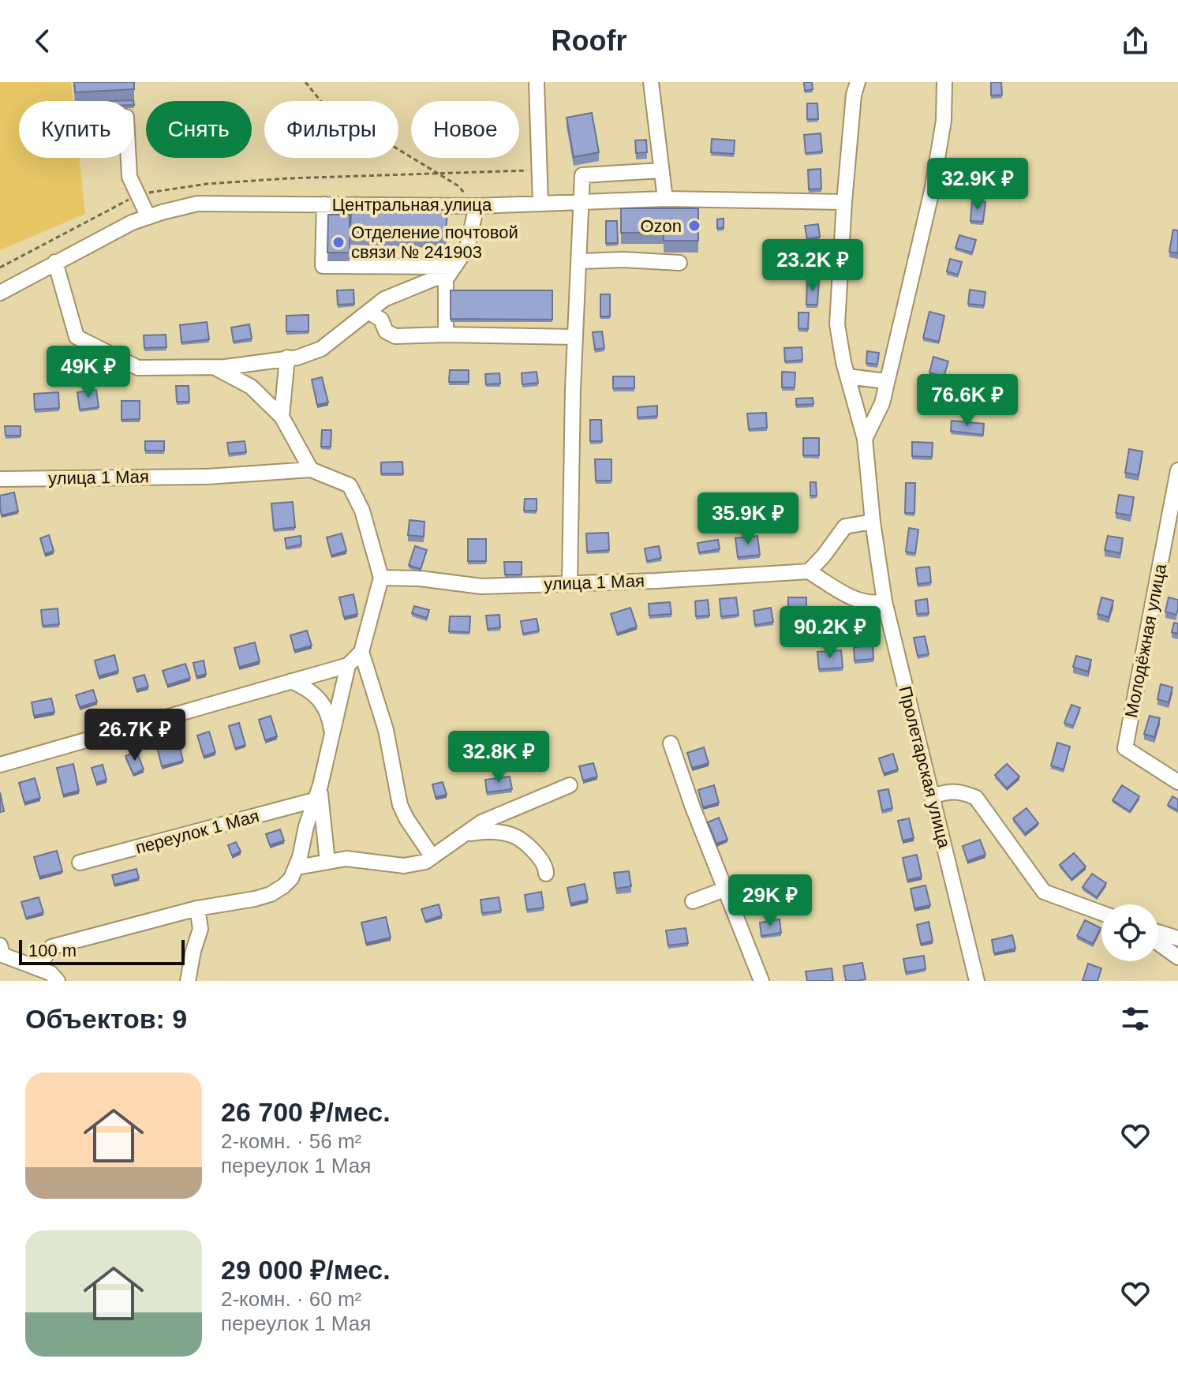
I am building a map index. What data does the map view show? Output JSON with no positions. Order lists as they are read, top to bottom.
{
  "streets": {
    "street": [
      "Центральная улица",
      "улица 1 Мая",
      "Молодёжная улица",
      "Пролетарская улица",
      "переулок 1 Мая"
    ]
  },
  "places": ["Ozon", "Отделение почтовой связи № 241903"],
  "scale_bar": "100 m",
  "page": {
    "header": "Roofr",
    "chip": [
      "Купить",
      "Снять",
      "Фильтры",
      "Новое"
    ],
    "price": [
      "32.9K ₽",
      "23.2K ₽",
      "49K ₽",
      "76.6K ₽",
      "35.9K ₽",
      "90.2K ₽",
      "26.7K ₽",
      "32.8K ₽",
      "29K ₽"
    ],
    "scale": "100 m",
    "heading": "Объектов: 9",
    "list": [
      {
        "name": "26 700 ₽/мес.",
        "note": "2-комн. · 56 m² · переулок 1 Мая"
      },
      {
        "name": "29 000 ₽/мес.",
        "note": "2-комн. · 60 m² · переулок 1 Мая"
      }
    ]
  }
}
